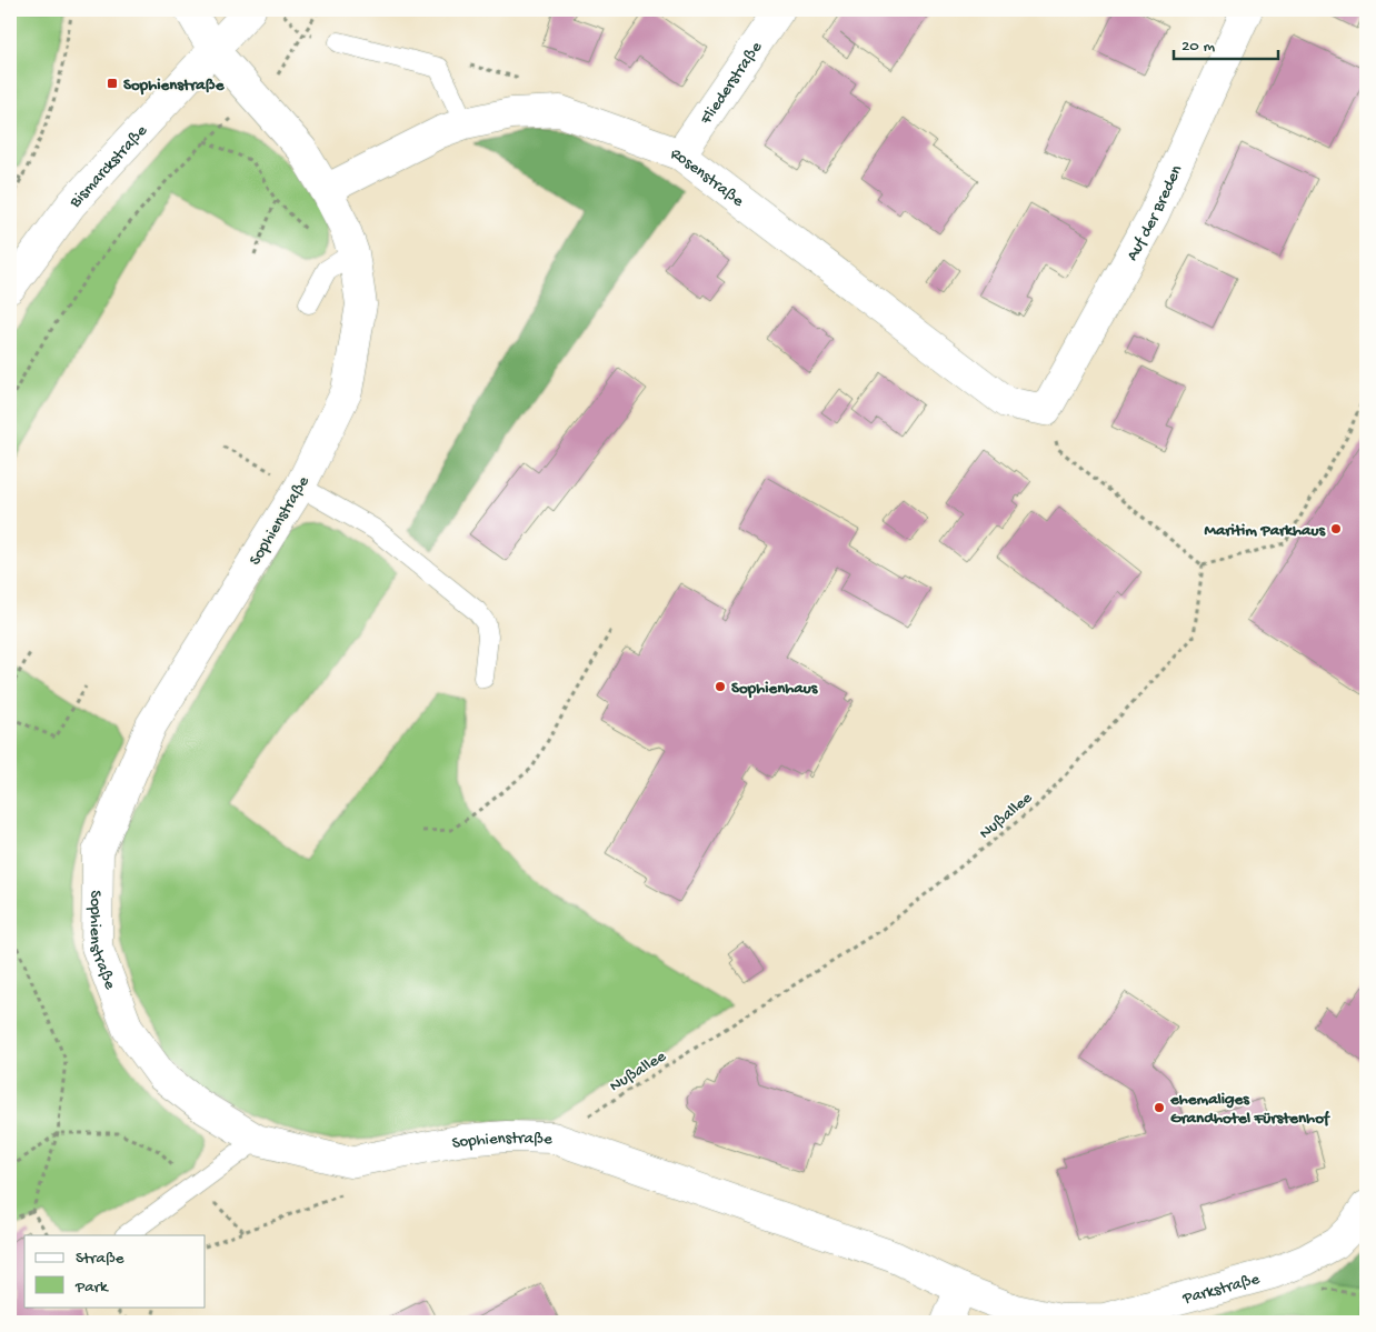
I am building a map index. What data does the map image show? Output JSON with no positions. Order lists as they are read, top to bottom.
{
  "streets": {
    "street": [
      "Fliederstraße",
      "Bismarckstraße",
      "Rosenstraße",
      "Auf der Breden",
      "Sophienstraße",
      "Parkstraße"
    ],
    "path": ["Nußallee"]
  },
  "crossings": [
    ["Fliederstraße", "Rosenstraße"],
    ["Bismarckstraße", "Sophienstraße"],
    ["Rosenstraße", "Auf der Breden"],
    ["Rosenstraße", "Sophienstraße"],
    ["Sophienstraße", "Nußallee"],
    ["Sophienstraße", "Parkstraße"]
  ],
  "places": {
    "transit": ["Sophienstraße"],
    "other": ["Maritim Parkhaus", "Sophienhaus", "ehemaliges Grandhotel Fürstenhof"]
  },
  "legend": ["Straße", "Park"],
  "scale_bar": "20 m"
}
